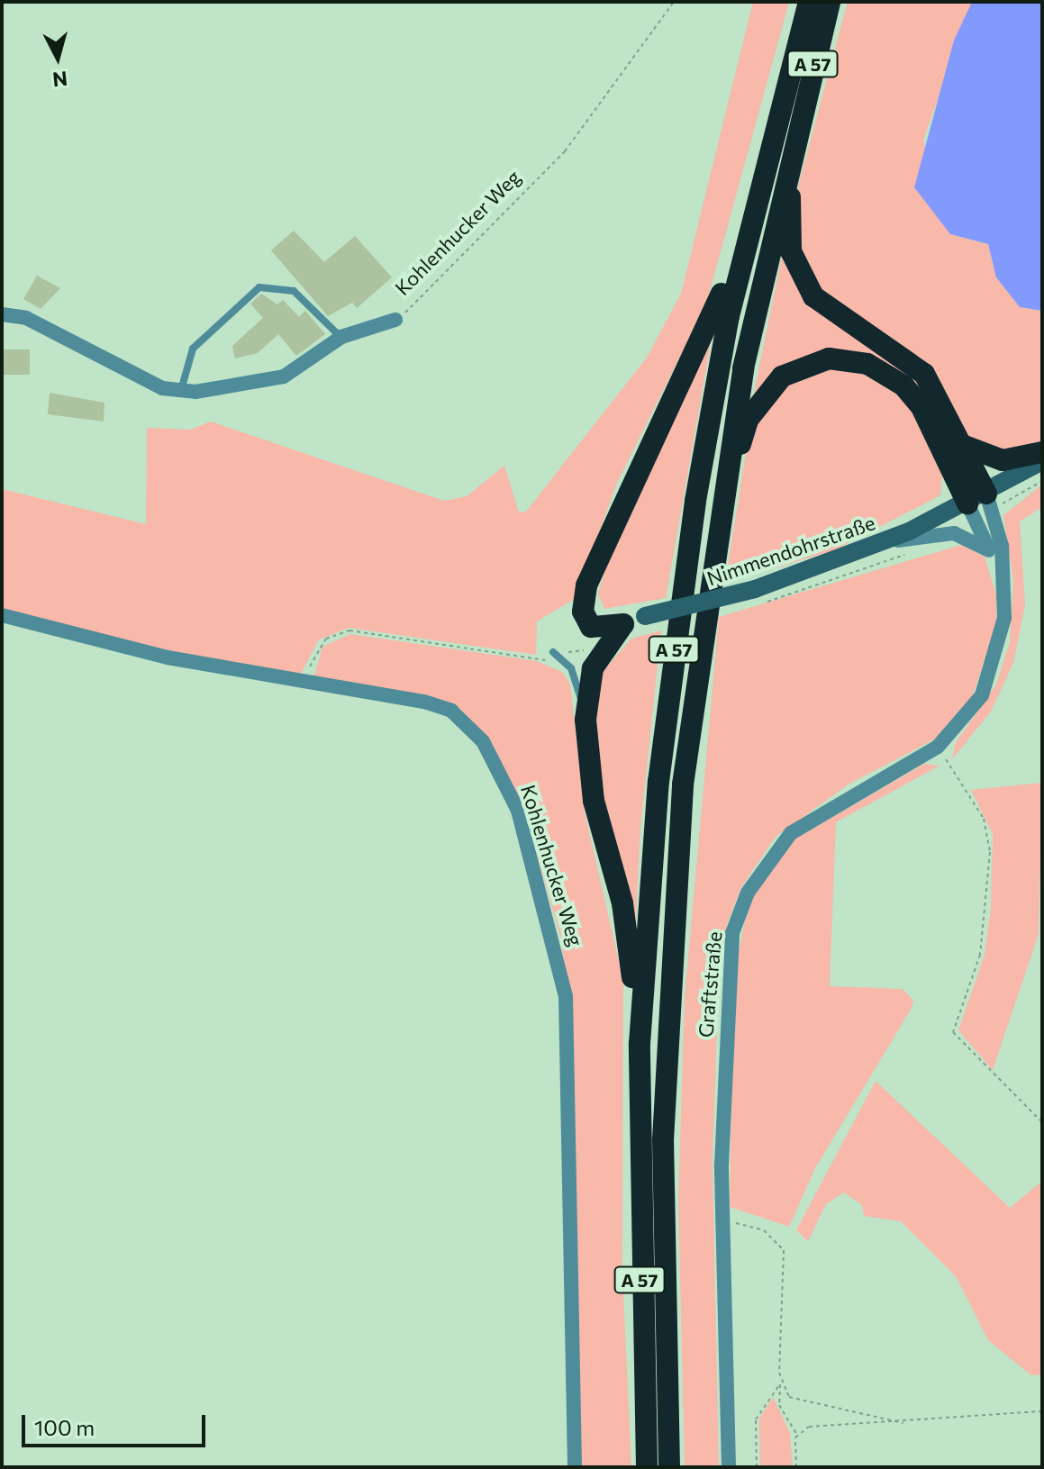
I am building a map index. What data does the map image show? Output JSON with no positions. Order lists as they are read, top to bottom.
{
  "streets": {
    "highway": ["A 57"],
    "street": ["Kohlenhucker Weg", "Nimmendohrstraße", "Graftstraße"]
  },
  "crossings": [
    ["Nimmendohrstraße", "Graftstraße"]
  ],
  "scale_bar": "100 m",
  "north": "bottom"
}
